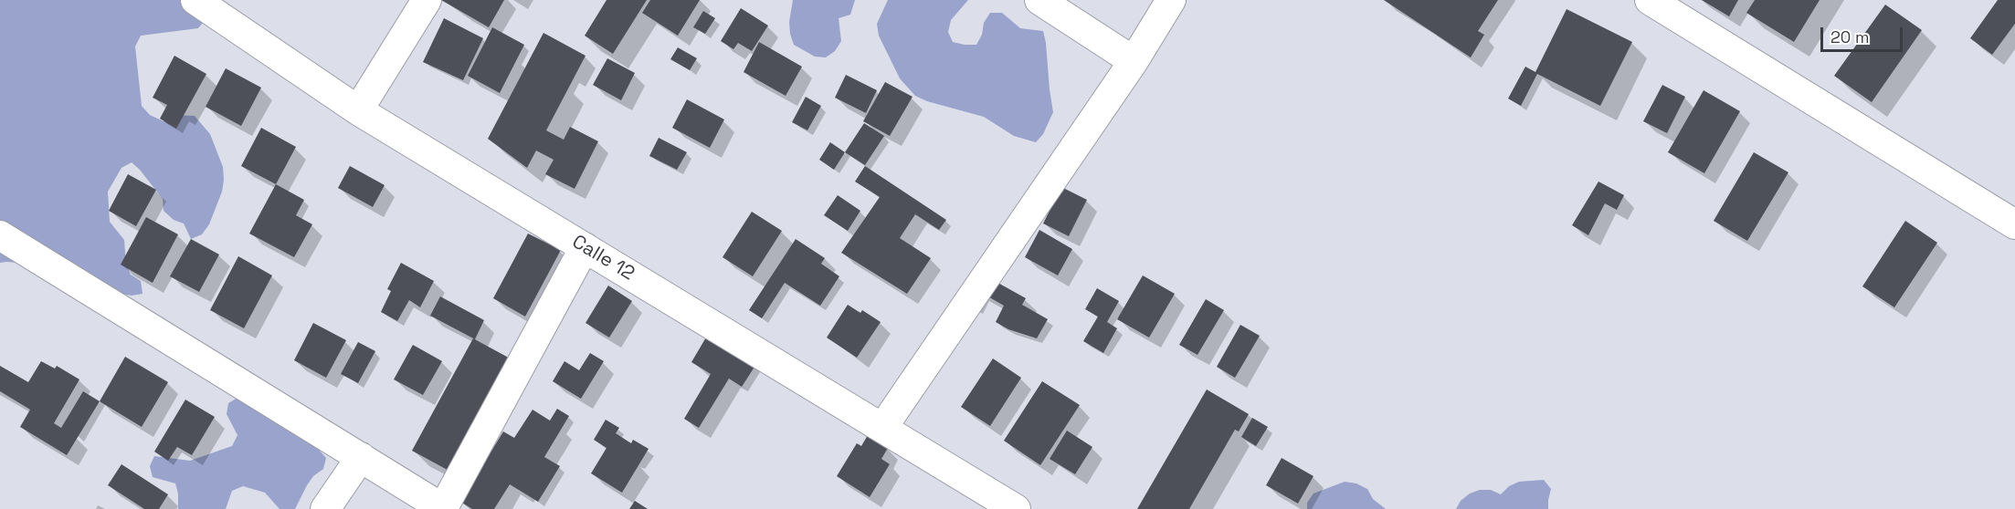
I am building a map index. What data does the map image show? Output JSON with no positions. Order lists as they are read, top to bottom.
{
  "streets": {
    "street": ["Calle 12"]
  },
  "scale_bar": "20 m"
}
